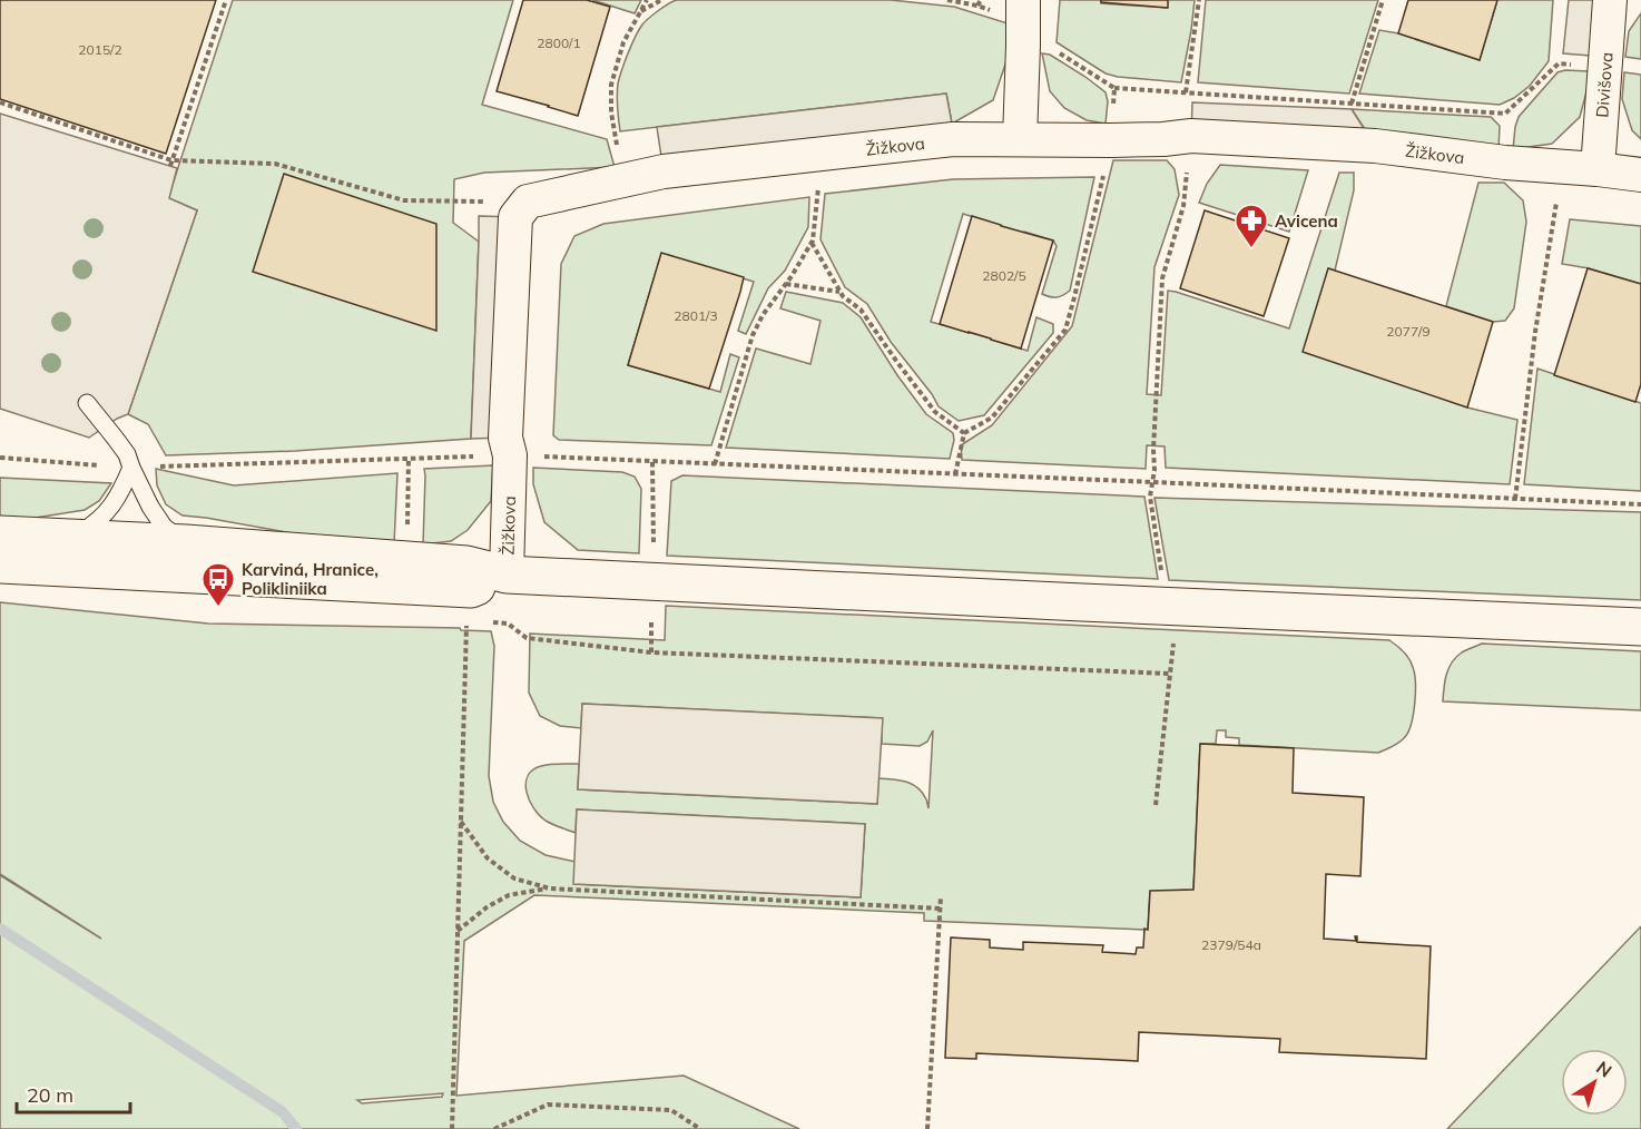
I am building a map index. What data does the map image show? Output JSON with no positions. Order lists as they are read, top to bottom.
{
  "streets": {
    "street": ["Divišova", "Žižkova"]
  },
  "crossings": [
    ["Divišova", "Žižkova"]
  ],
  "places": {
    "pharmacy": ["Avicena"],
    "bus stop": ["Karviná, Hranice, Polikliniika"]
  },
  "house_numbers": [
    "2800/1",
    "2015/2",
    "2802/5",
    "2801/3",
    "2077/9",
    "2379/54a"
  ],
  "scale_bar": "20 m",
  "north": "top right"
}
